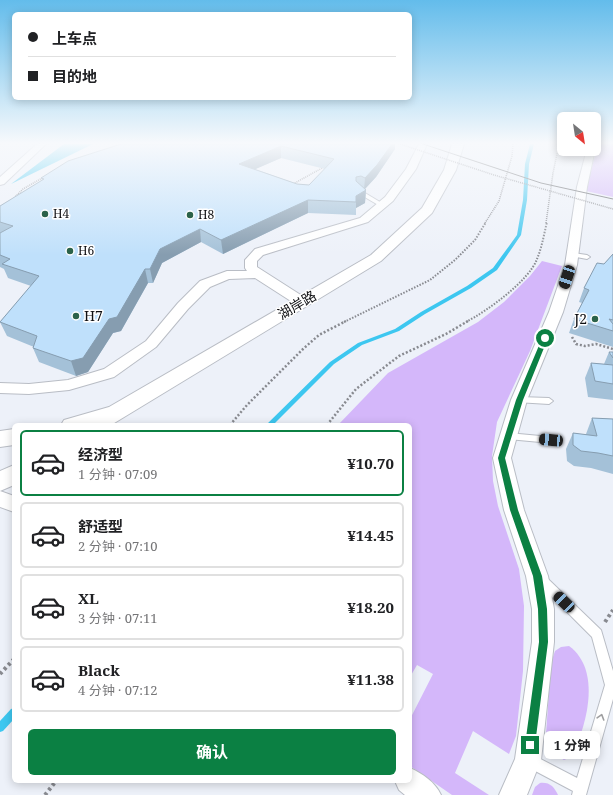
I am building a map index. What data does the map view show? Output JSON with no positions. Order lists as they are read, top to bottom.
{
  "streets": {
    "street": ["湖岸路"]
  },
  "places": [
    "H4",
    "H8",
    "H6",
    "H7",
    "J2"
  ],
  "north": "bottom right",
  "page": {
    "banner": ["上车点", "目的地"],
    "list": [
      {
        "name": "经济型",
        "note": "1 分钟 · 07:09",
        "value": "¥10.70"
      },
      {
        "name": "舒适型",
        "note": "2 分钟 · 07:10",
        "value": "¥14.45"
      },
      {
        "name": "XL",
        "note": "3 分钟 · 07:11",
        "value": "¥18.20"
      },
      {
        "name": "Black",
        "note": "4 分钟 · 07:12",
        "value": "¥11.38"
      }
    ],
    "buttons": "确认",
    "bubble": "1 分钟"
  }
}
